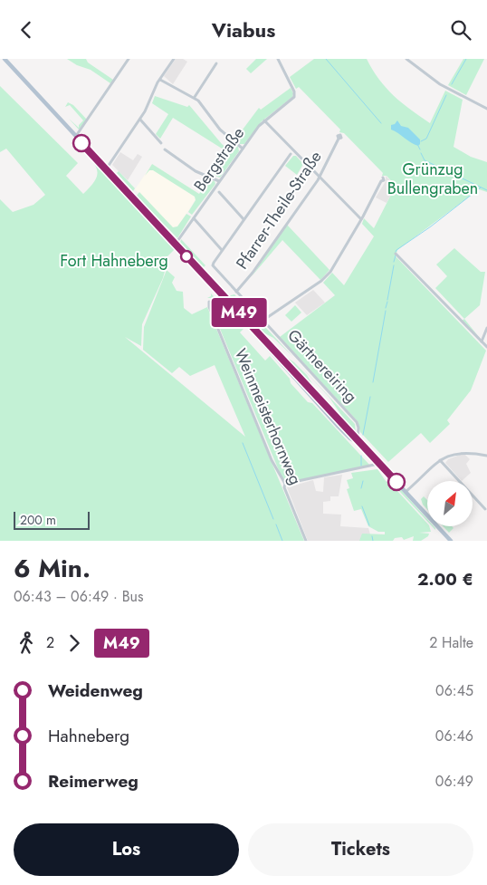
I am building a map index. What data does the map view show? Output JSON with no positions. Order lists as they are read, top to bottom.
{
  "streets": {
    "street": [
      "Bergstraße",
      "Pfarrer-Theile-Straße",
      "Gärtnereiring",
      "Weinmeisterhornweg"
    ]
  },
  "crossings": [
    ["Pfarrer-Theile-Straße", "Gärtnereiring"]
  ],
  "parks": ["Grünzug Bullengraben", "Fort Hahneberg"],
  "lines": ["bus line M49"],
  "scale_bar": "200 m",
  "north": "top right",
  "page": {
    "header": "Viabus",
    "on_map": "M49",
    "scale": "200 m",
    "heading": ["6 Min.", "06:43 – 06:49 · Bus", "2.00 €"],
    "legs": ["2", "M49", "2 Halte"],
    "list": [
      {
        "name": "Weidenweg",
        "value": "06:45"
      },
      {
        "name": "Hahneberg",
        "value": "06:46"
      },
      {
        "name": "Reimerweg",
        "value": "06:49"
      }
    ],
    "buttons": ["Los", "Tickets"]
  }
}
